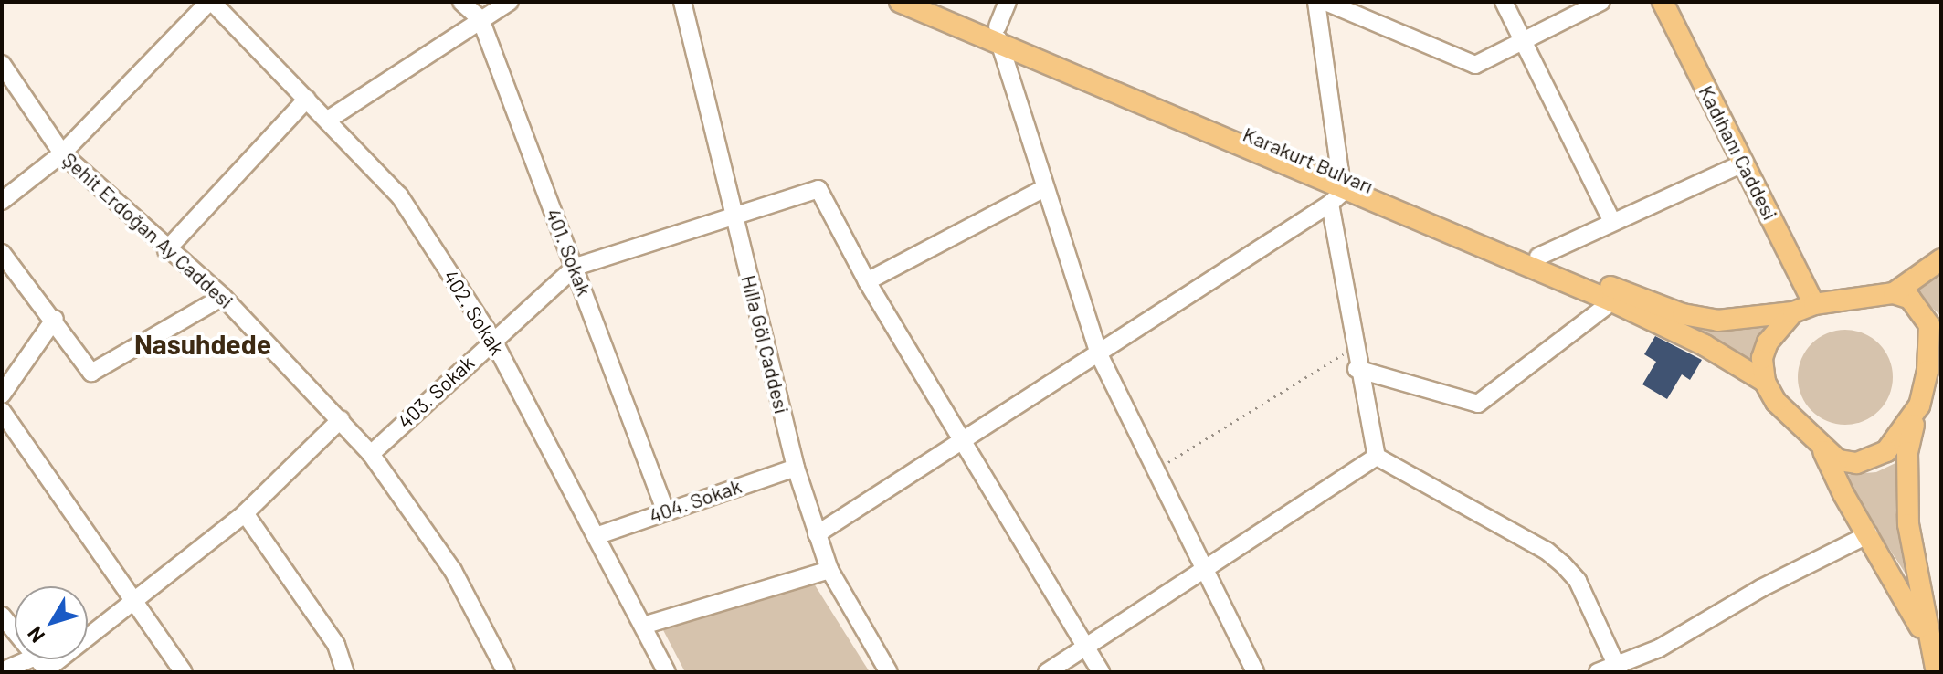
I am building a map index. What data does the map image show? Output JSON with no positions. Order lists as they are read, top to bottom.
{
  "streets": {
    "main road": ["Kadıhanı Caddesi", "Karakurt Bulvarı"],
    "street": [
      "Şehit Erdoğan Ay Caddesi",
      "401. Sokak",
      "402. Sokak",
      "Hılla Göl Caddesi",
      "403. Sokak",
      "404. Sokak"
    ]
  },
  "crossings": [
    ["Kadıhanı Caddesi", "Karakurt Bulvarı"],
    ["Şehit Erdoğan Ay Caddesi", "403. Sokak"],
    ["401. Sokak", "403. Sokak"],
    ["401. Sokak", "404. Sokak"],
    ["402. Sokak", "403. Sokak"],
    ["402. Sokak", "404. Sokak"],
    ["Hılla Göl Caddesi", "403. Sokak"],
    ["Hılla Göl Caddesi", "404. Sokak"]
  ],
  "districts": ["Nasuhdede"],
  "north": "bottom left"
}
